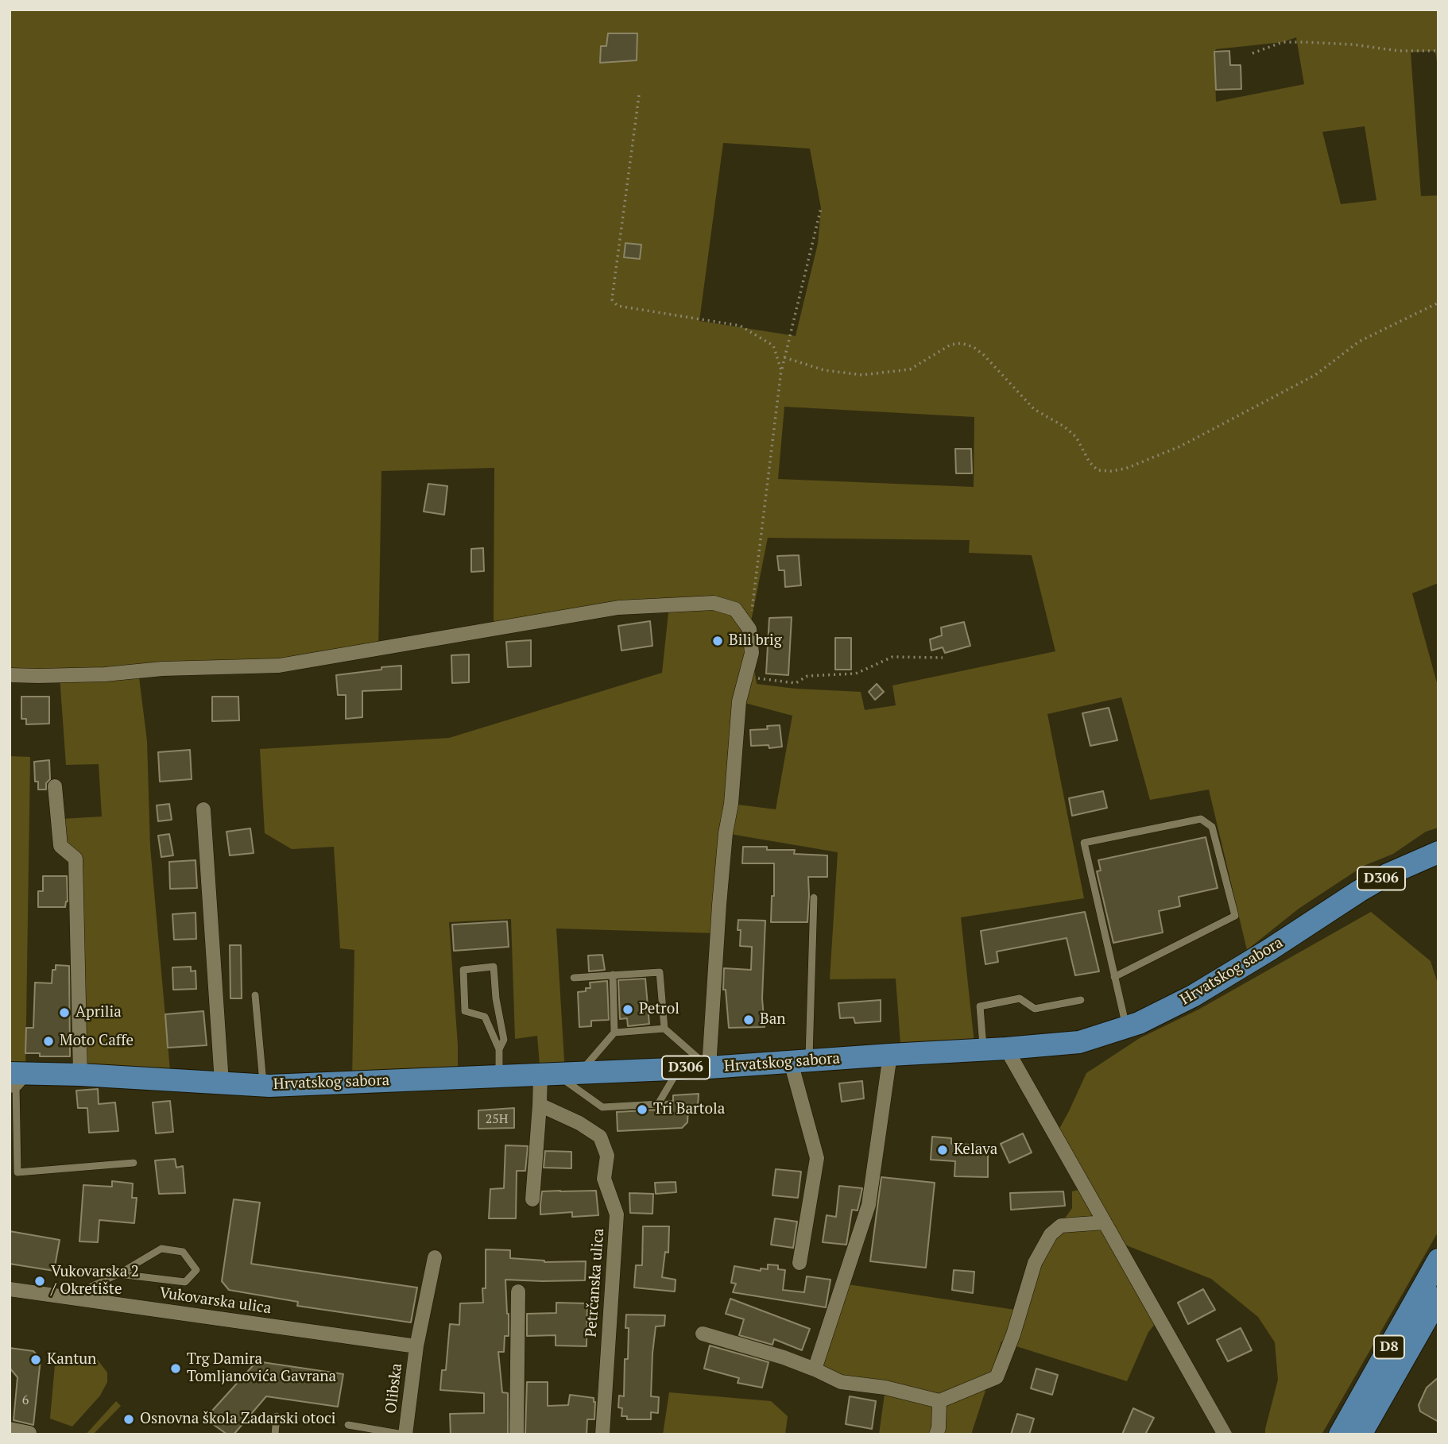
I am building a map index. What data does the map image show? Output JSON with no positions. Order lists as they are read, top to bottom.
{
  "streets": {
    "main road": ["D306", "Hrvatskog sabora", "D8"],
    "street": ["Petrčanska ulica", "Vukovarska ulica", "Olibska"]
  },
  "crossings": [
    ["Vukovarska ulica", "Olibska"]
  ],
  "places": [
    "Bili brig",
    "Petrol",
    "Aprilia",
    "Ban",
    "Moto Caffe",
    "Tri Bartola",
    "Kelava",
    "Vukovarska 2 / Okretište",
    "Kantun",
    "Trg Damira Tomljanovića Gavrana",
    "Osnovna škola Zadarski otoci"
  ],
  "house_numbers": ["25H", "6"]
}
